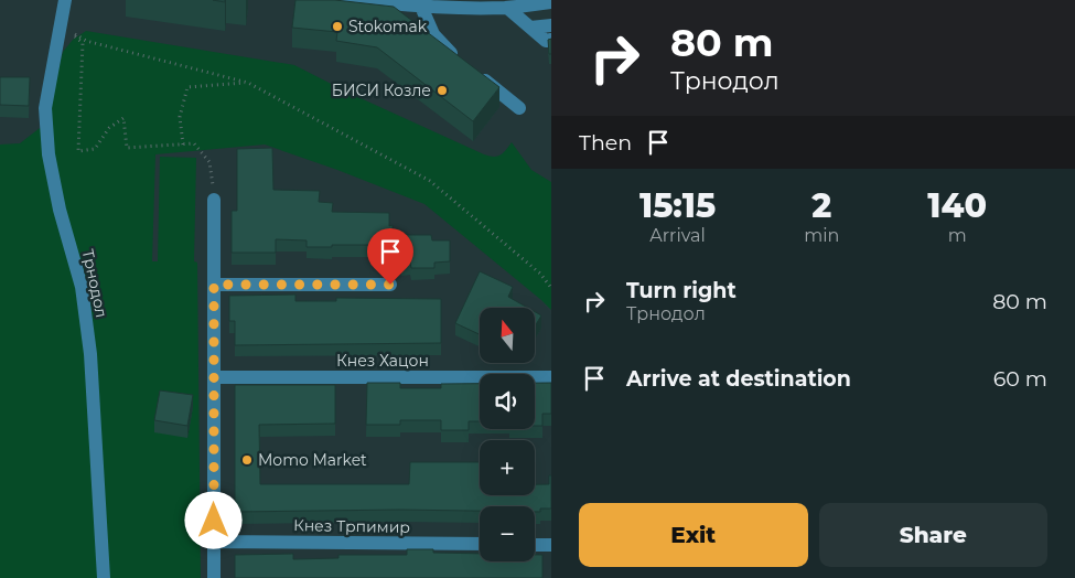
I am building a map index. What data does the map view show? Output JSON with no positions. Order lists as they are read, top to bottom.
{
  "streets": {
    "street": ["Трнодол", "Кнез Хацон", "Кнез Трпимир"]
  },
  "places": ["Stokomak", "БИСИ Козле", "Momo Market"],
  "north": "top",
  "page": {
    "turn": ["80 m", "Трнодол"],
    "then": "Then",
    "eta": [
      "15:15",
      "Arrival",
      "2",
      "min",
      "140",
      "m"
    ],
    "list": [
      {
        "name": "Turn right",
        "note": "Трнодол",
        "value": "80 m"
      },
      {
        "name": "Arrive at destination",
        "value": "60 m"
      }
    ],
    "map_buttons": ["+", "−"],
    "buttons": ["Exit", "Share"]
  }
}
